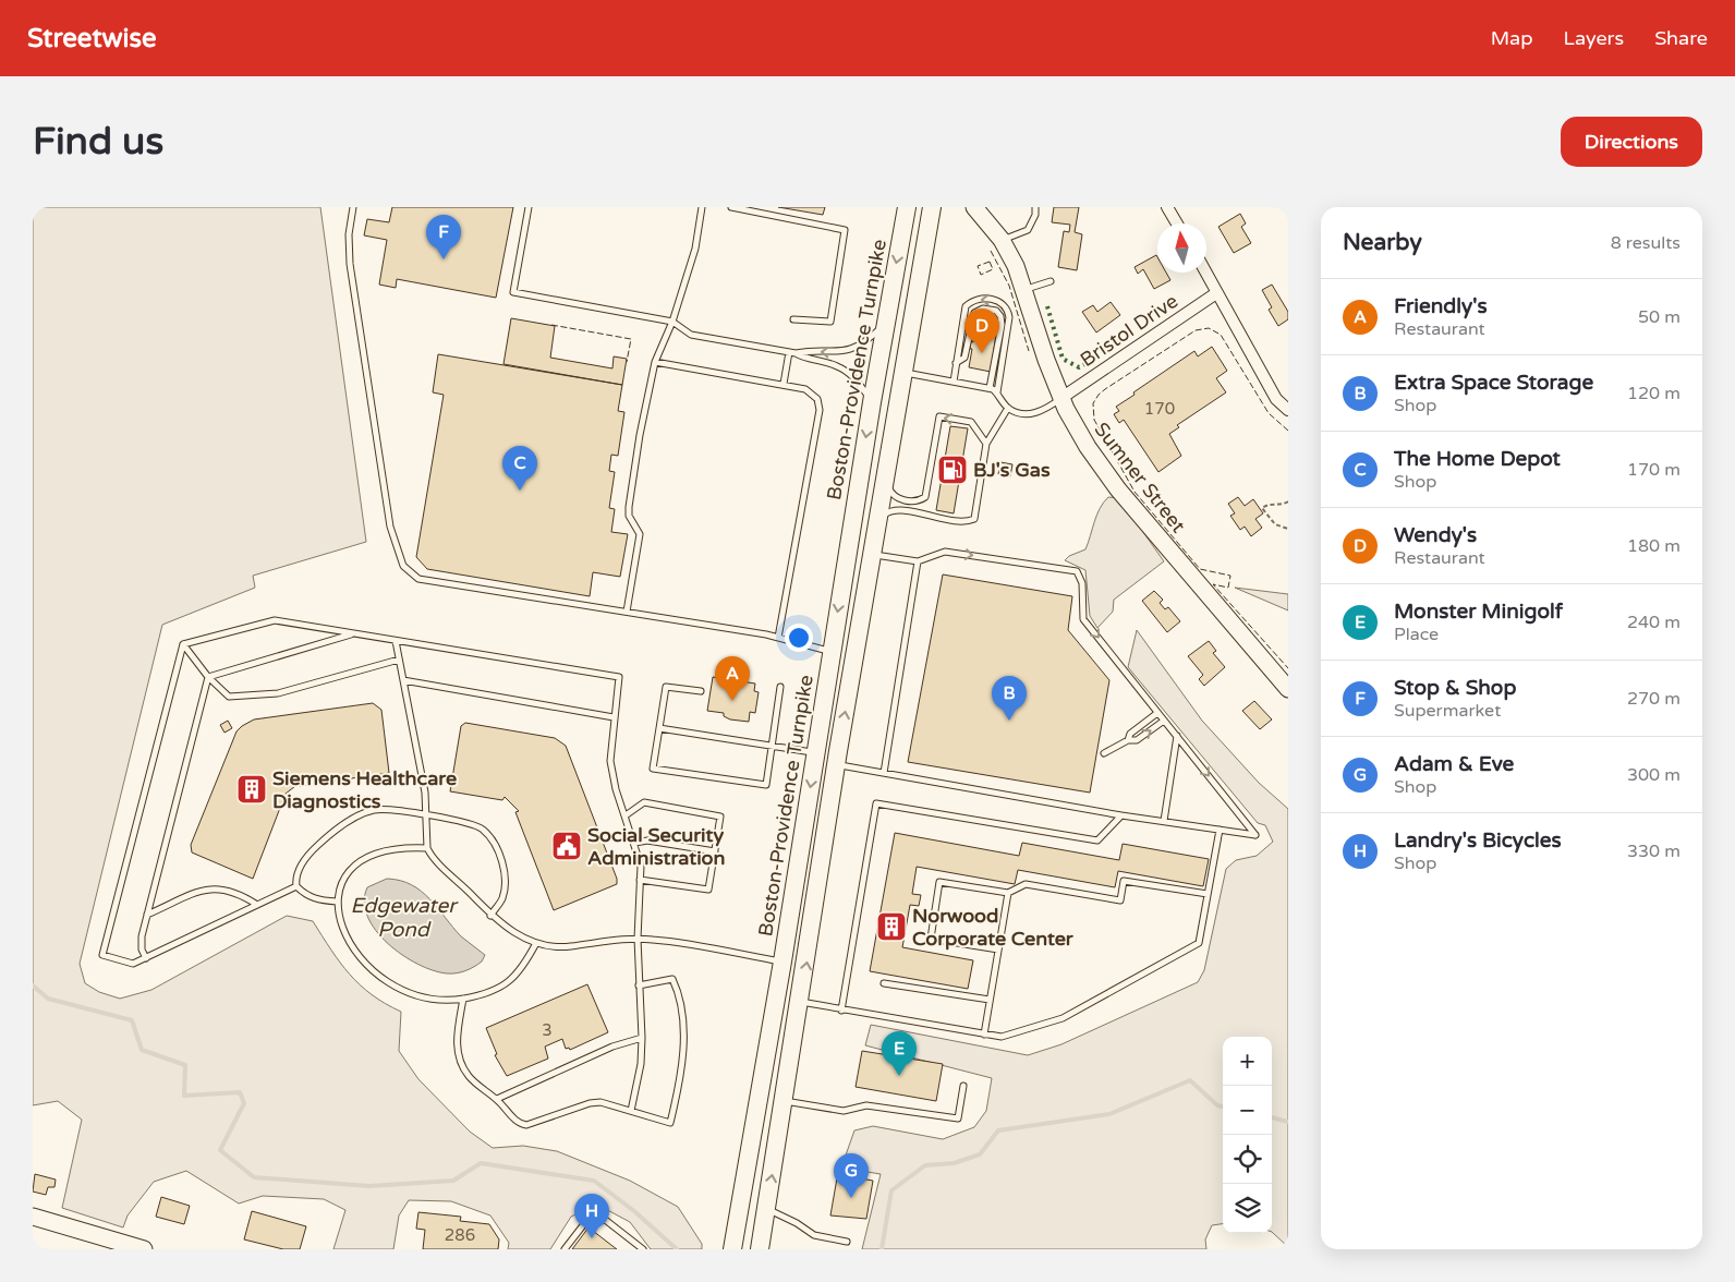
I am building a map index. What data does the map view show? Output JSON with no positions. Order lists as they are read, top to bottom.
{
  "streets": {
    "main road": ["Boston-Providence Turnpike", "Sumner Street"],
    "street": ["Bristol Drive"]
  },
  "crossings": [
    ["Bristol Drive", "Sumner Street"]
  ],
  "water": ["Edgewater Pond"],
  "places": {
    "fuel station": ["BJ's Gas"],
    "building": ["Siemens Healthcare Diagnostics", "Norwood Corporate Center"],
    "public building": ["Social Security Administration"]
  },
  "house_numbers": ["170", "3", "286"],
  "north": "top",
  "page": {
    "header": "Streetwise",
    "nav": ["Map", "Layers", "Share"],
    "buttons": "Directions",
    "title": "Find us",
    "heading": ["Nearby", "8 results"],
    "pins": [
      "F",
      "D",
      "C",
      "A",
      "B",
      "E",
      "G",
      "H"
    ],
    "list": [
      {
        "mark": "A",
        "name": "Friendly's",
        "note": "Restaurant",
        "value": "50 m"
      },
      {
        "mark": "B",
        "name": "Extra Space Storage",
        "note": "Shop",
        "value": "120 m"
      },
      {
        "mark": "C",
        "name": "The Home Depot",
        "note": "Shop",
        "value": "170 m"
      },
      {
        "mark": "D",
        "name": "Wendy's",
        "note": "Restaurant",
        "value": "180 m"
      },
      {
        "mark": "E",
        "name": "Monster Minigolf",
        "note": "Place",
        "value": "240 m"
      },
      {
        "mark": "F",
        "name": "Stop & Shop",
        "note": "Supermarket",
        "value": "270 m"
      },
      {
        "mark": "G",
        "name": "Adam & Eve",
        "note": "Shop",
        "value": "300 m"
      },
      {
        "mark": "H",
        "name": "Landry's Bicycles",
        "note": "Shop",
        "value": "330 m"
      }
    ],
    "map_buttons": ["+", "−"]
  }
}
